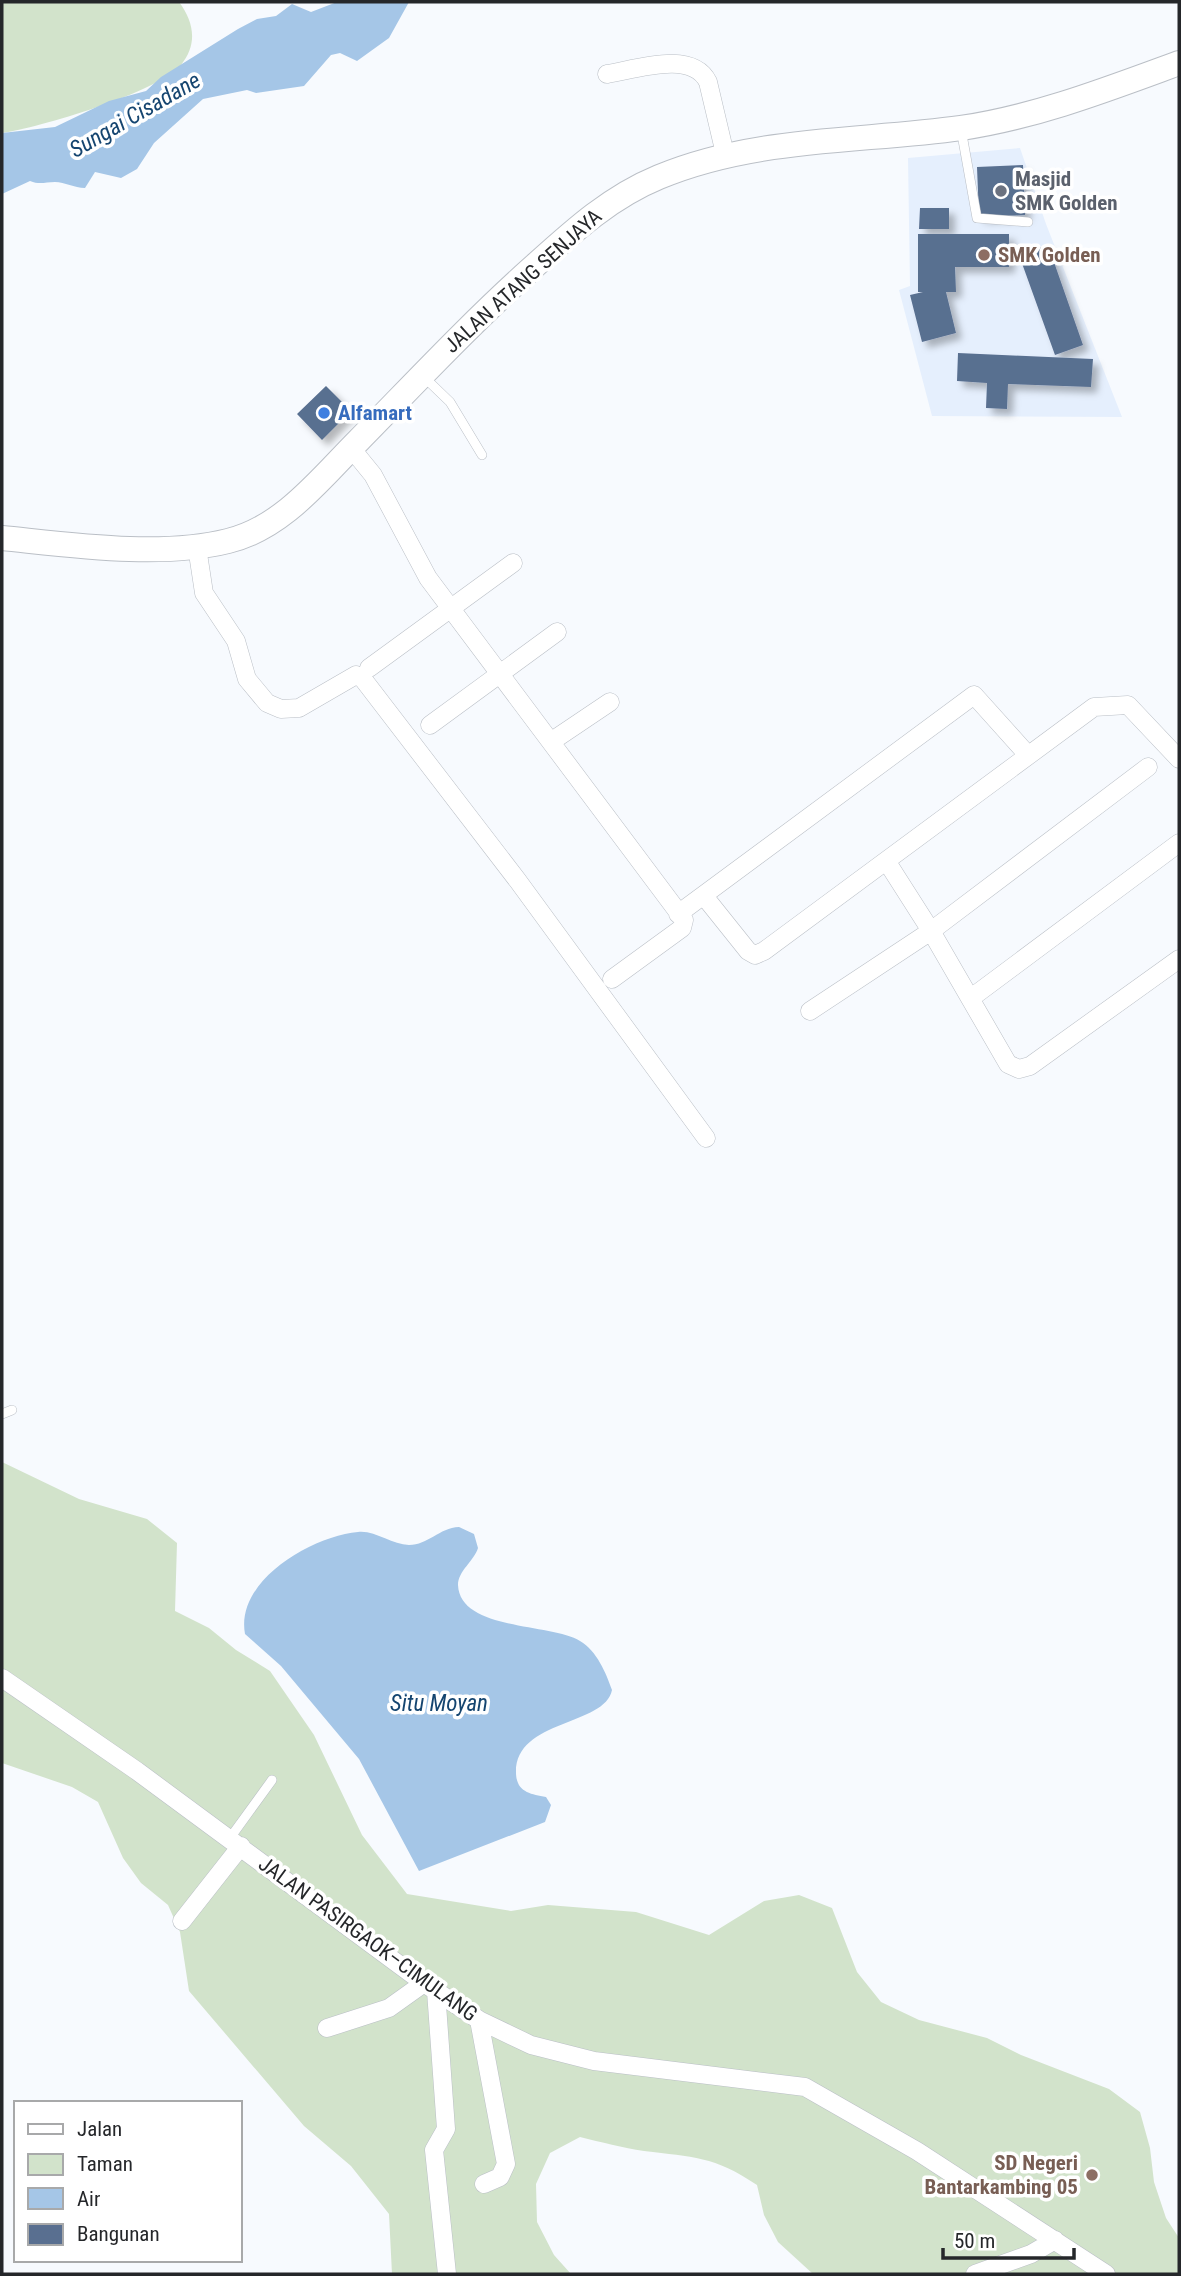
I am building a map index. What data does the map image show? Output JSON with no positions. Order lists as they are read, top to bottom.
{
  "streets": {
    "main road": ["JALAN ATANG SENJAYA"],
    "street": ["JALAN PASIRGAOK–CIMULANG"]
  },
  "water": ["Sungai Cisadane", "Situ Moyan"],
  "places": [
    "Masjid SMK Golden",
    "SMK Golden",
    "Alfamart",
    "SD Negeri Bantarkambing 05"
  ],
  "legend": [
    "Jalan",
    "Taman",
    "Air",
    "Bangunan"
  ],
  "scale_bar": "50 m"
}
